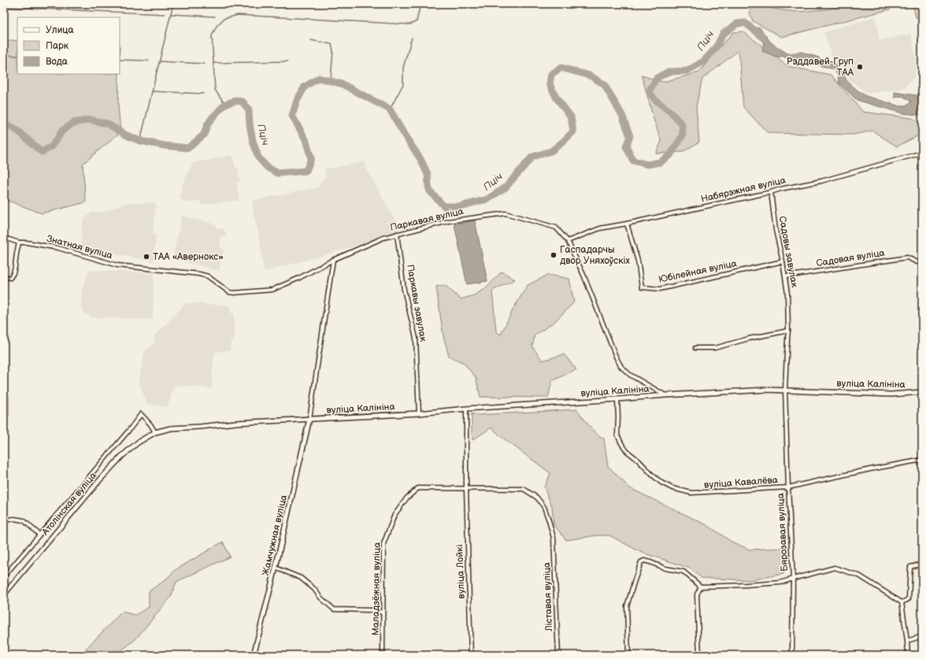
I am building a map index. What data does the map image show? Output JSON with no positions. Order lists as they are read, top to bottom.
{
  "streets": {
    "street": [
      "Набярэжная вуліца",
      "Паркавая вуліца",
      "Знатная вуліца",
      "Садовы завулак",
      "Садовая вуліца",
      "Юбілейная вуліца",
      "Паркавы завулак",
      "вуліца Калініна",
      "вуліца Кавалёва",
      "Атолінская вуліца",
      "Бярозавая вуліца",
      "Жамчужная вуліца",
      "вуліца Лойкі",
      "Маладзёжная вуліца",
      "Ліставая вуліца"
    ]
  },
  "crossings": [
    ["Набярэжная вуліца", "Паркавая вуліца"],
    ["Набярэжная вуліца", "Садовы завулак"],
    ["Набярэжная вуліца", "Юбілейная вуліца"],
    ["Паркавая вуліца", "Знатная вуліца"],
    ["Паркавая вуліца", "Паркавы завулак"],
    ["Паркавая вуліца", "вуліца Калініна"],
    ["Садовы завулак", "Садовая вуліца"],
    ["Садовы завулак", "Юбілейная вуліца"],
    ["Садовы завулак", "вуліца Калініна"],
    ["Садовы завулак", "Бярозавая вуліца"],
    ["Паркавы завулак", "вуліца Калініна"],
    ["вуліца Калініна", "вуліца Кавалёва"],
    ["вуліца Калініна", "Атолінская вуліца"],
    ["вуліца Калініна", "Бярозавая вуліца"],
    ["вуліца Калініна", "Жамчужная вуліца"],
    ["вуліца Калініна", "вуліца Лойкі"],
    ["вуліца Кавалёва", "Бярозавая вуліца"],
    ["Атолінская вуліца", "Жамчужная вуліца"],
    ["вуліца Лойкі", "Маладзёжная вуліца"],
    ["вуліца Лойкі", "Ліставая вуліца"],
    ["Маладзёжная вуліца", "Ліставая вуліца"]
  ],
  "water": ["Пціч"],
  "places": ["Рэддавей-Груп ТАА", "Гаспадарчы двор Уняхоўскіх", "ТАА «Авернокс»"],
  "legend": ["Улица", "Парк", "Вода"]
}
